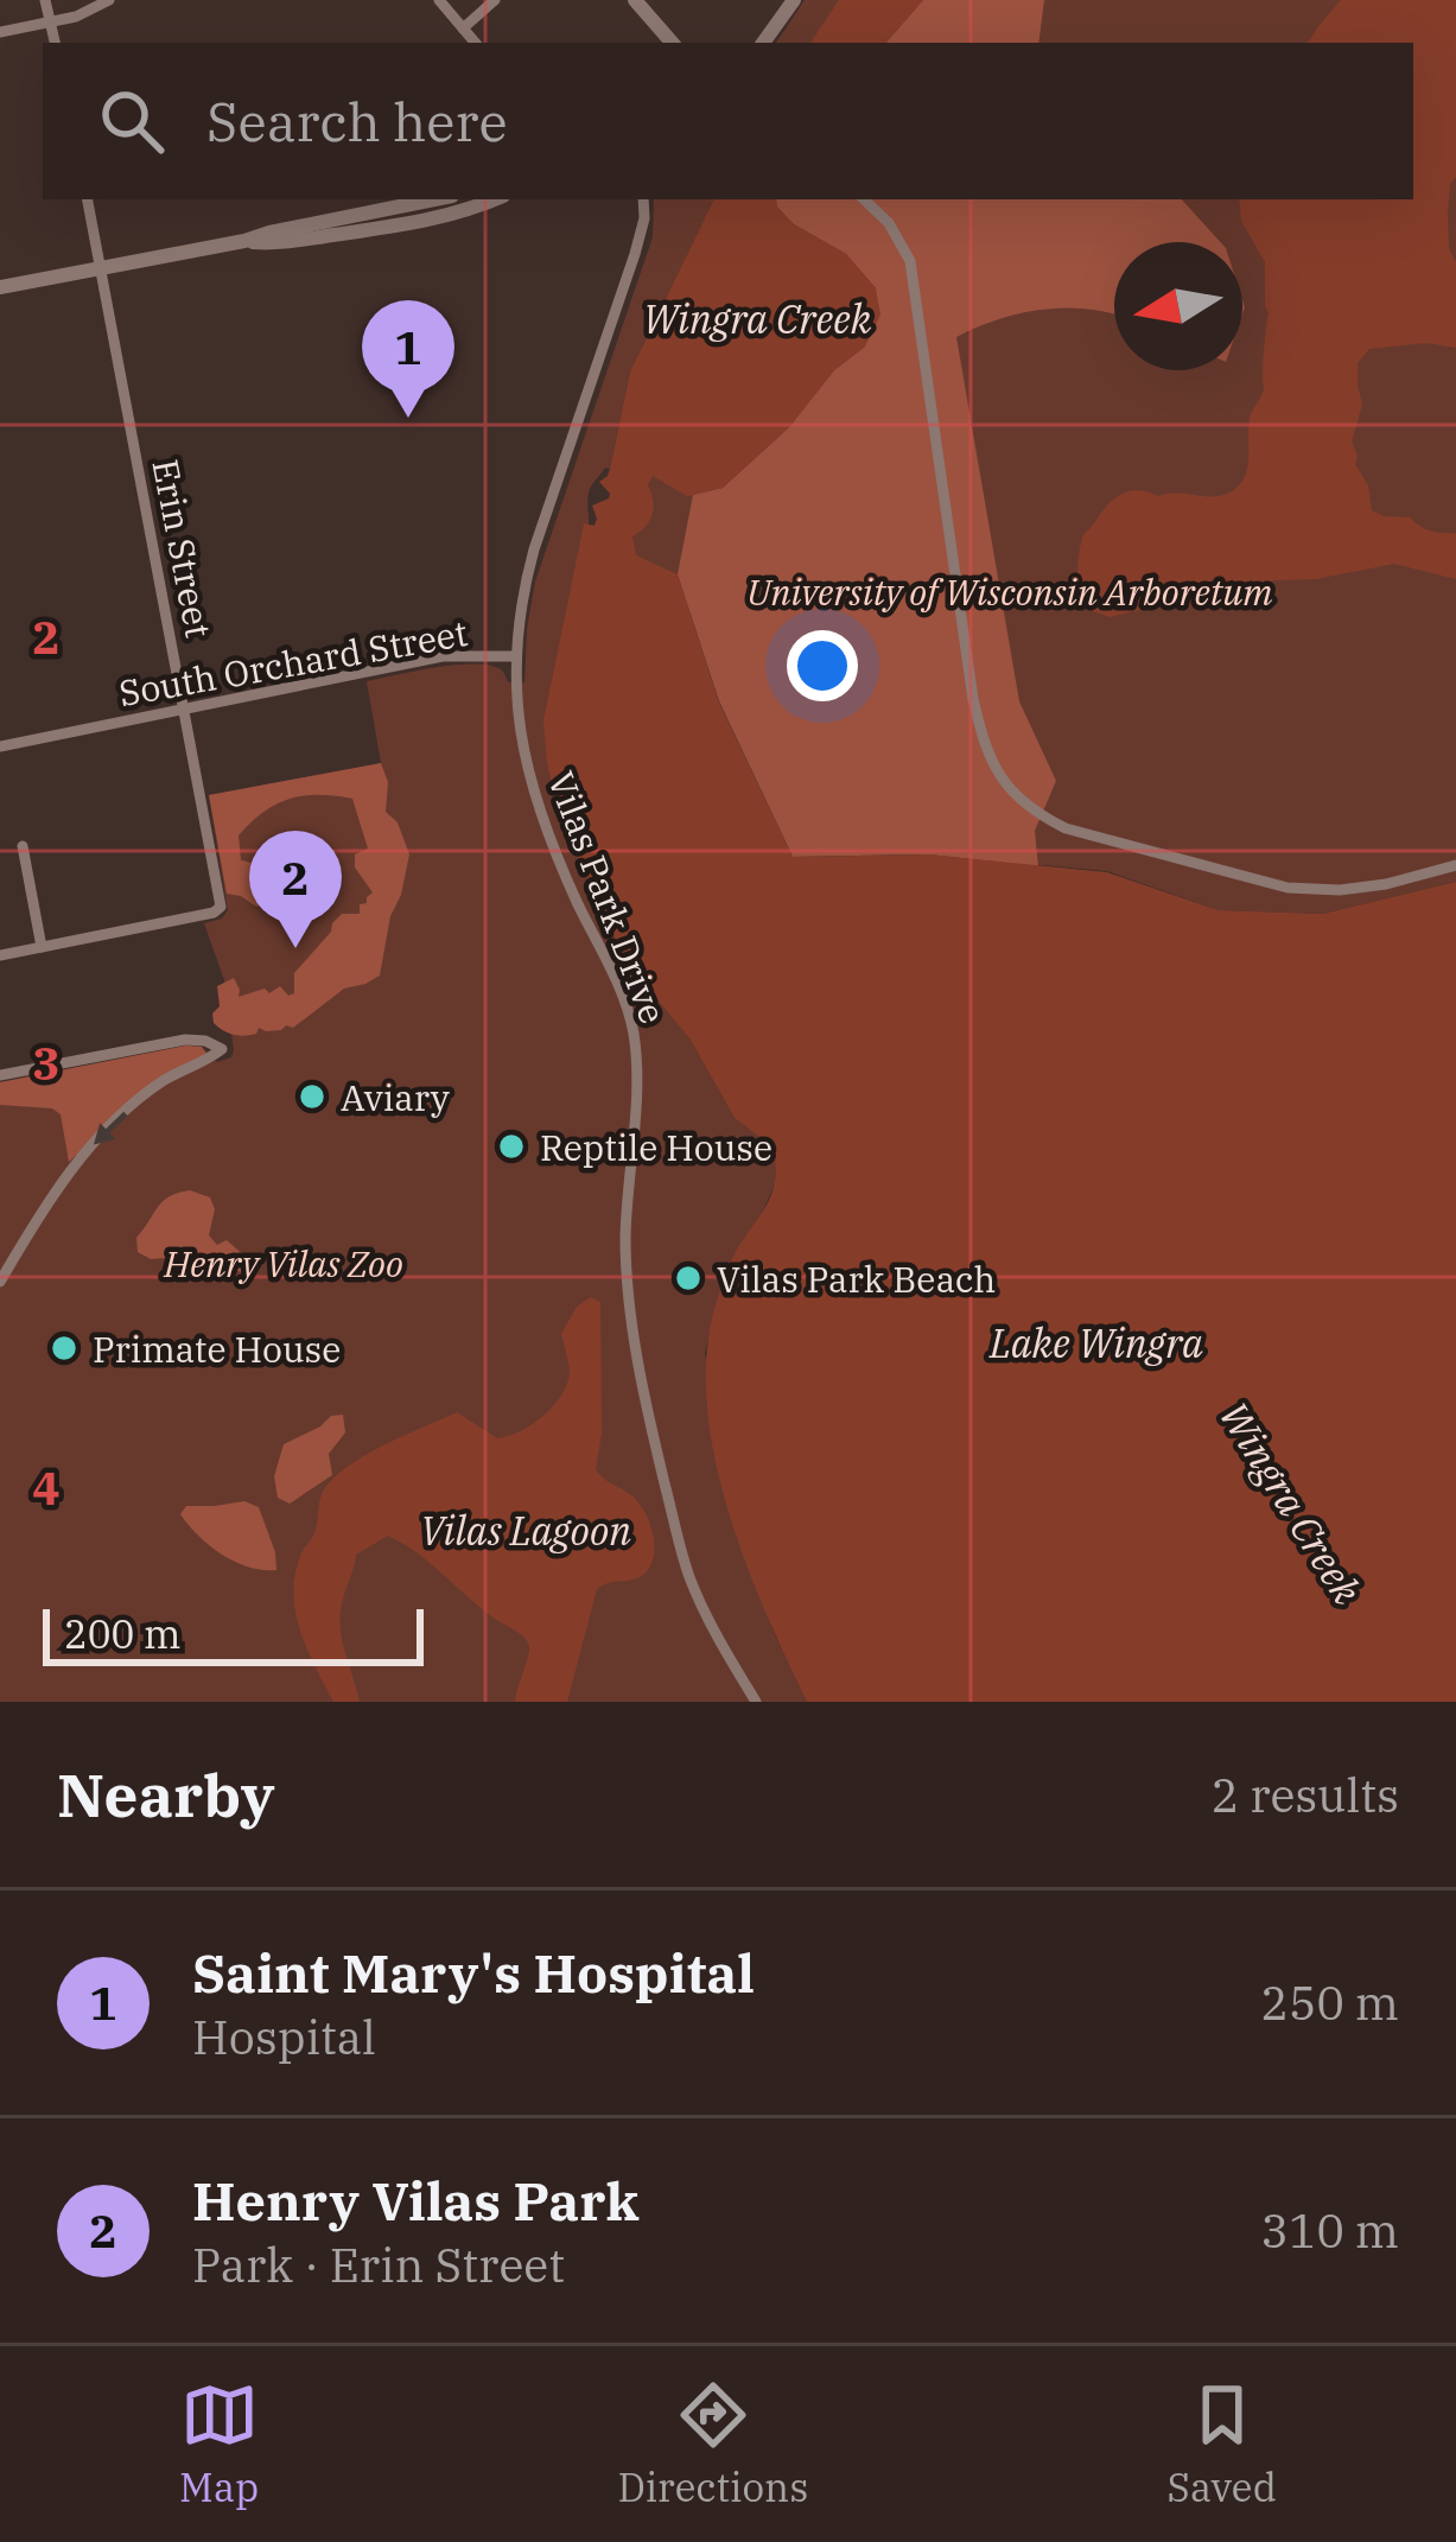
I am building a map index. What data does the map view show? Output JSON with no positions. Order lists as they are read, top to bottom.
{
  "streets": {
    "street": ["Erin Street", "South Orchard Street", "Vilas Park Drive"]
  },
  "crossings": [
    ["Erin Street", "South Orchard Street"],
    ["South Orchard Street", "Vilas Park Drive"]
  ],
  "water": ["Wingra Creek", "Lake Wingra", "Vilas Lagoon"],
  "parks": ["University of Wisconsin Arboretum", "Henry Vilas Zoo"],
  "places": [
    "Aviary",
    "Reptile House",
    "Vilas Park Beach",
    "Primate House"
  ],
  "scale_bar": "200 m",
  "north": "left",
  "page": {
    "search": "Search here",
    "pins": ["1", "2"],
    "scale": "200 m",
    "heading": ["Nearby", "2 results"],
    "list": [
      {
        "mark": "1",
        "name": "Saint Mary's Hospital",
        "note": "Hospital",
        "value": "250 m"
      },
      {
        "mark": "2",
        "name": "Henry Vilas Park",
        "note": "Park · Erin Street",
        "value": "310 m"
      }
    ],
    "nav": ["Map", "Directions", "Saved"]
  },
  "grid": {
    "rows": ["2", "3", "4"]
  }
}
